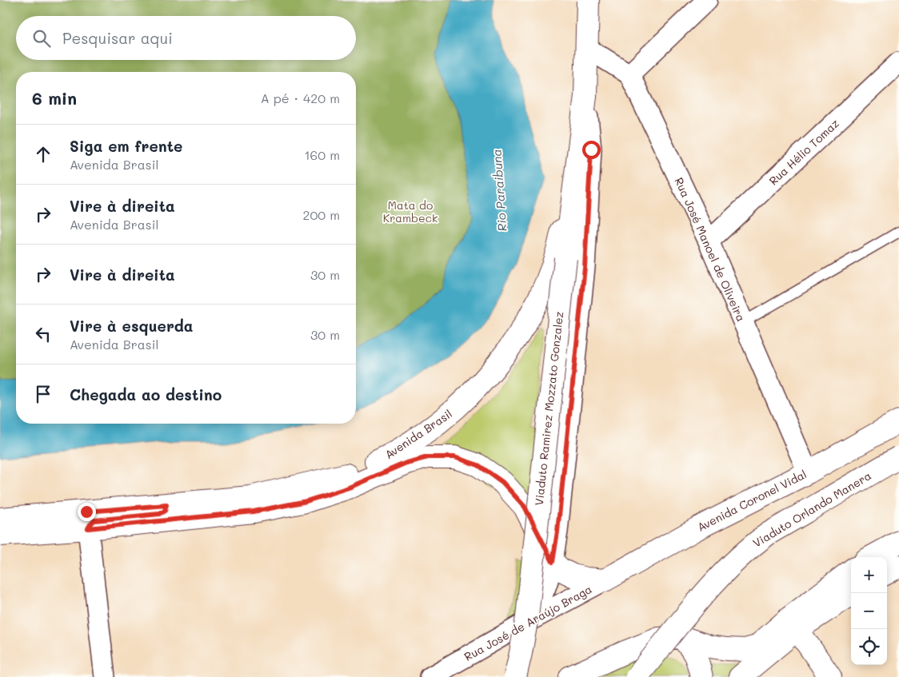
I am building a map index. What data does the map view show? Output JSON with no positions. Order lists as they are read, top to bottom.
{
  "streets": {
    "main road": [
      "Viaduto Ramirez Mozzato Gonzalez",
      "Avenida Brasil",
      "Avenida Coronel Vidal",
      "Viaduto Orlando Manera"
    ],
    "street": ["Rua Hélio Tomaz", "Rua José Manoel de Oliveira", "Rua José de Araújo Braga"]
  },
  "crossings": [
    ["Rua Hélio Tomaz", "Rua José Manoel de Oliveira"],
    ["Rua José Manoel de Oliveira", "Avenida Coronel Vidal"],
    ["Viaduto Ramirez Mozzato Gonzalez", "Avenida Brasil"],
    ["Avenida Brasil", "Avenida Coronel Vidal"],
    ["Avenida Brasil", "Rua José de Araújo Braga"],
    ["Avenida Coronel Vidal", "Rua José de Araújo Braga"]
  ],
  "water": ["Rio Paraibuna"],
  "parks": ["Mata do Krambeck"],
  "page": {
    "search": "Pesquisar aqui",
    "heading": ["6 min", "A pé · 420 m"],
    "list": [
      ["Siga em frente", "Avenida Brasil", "160 m"],
      ["Vire à direita", "Avenida Brasil", "200 m"],
      ["Vire à direita", "30 m"],
      ["Vire à esquerda", "Avenida Brasil", "30 m"],
      "Chegada ao destino"
    ],
    "map_buttons": ["+", "−"]
  }
}
